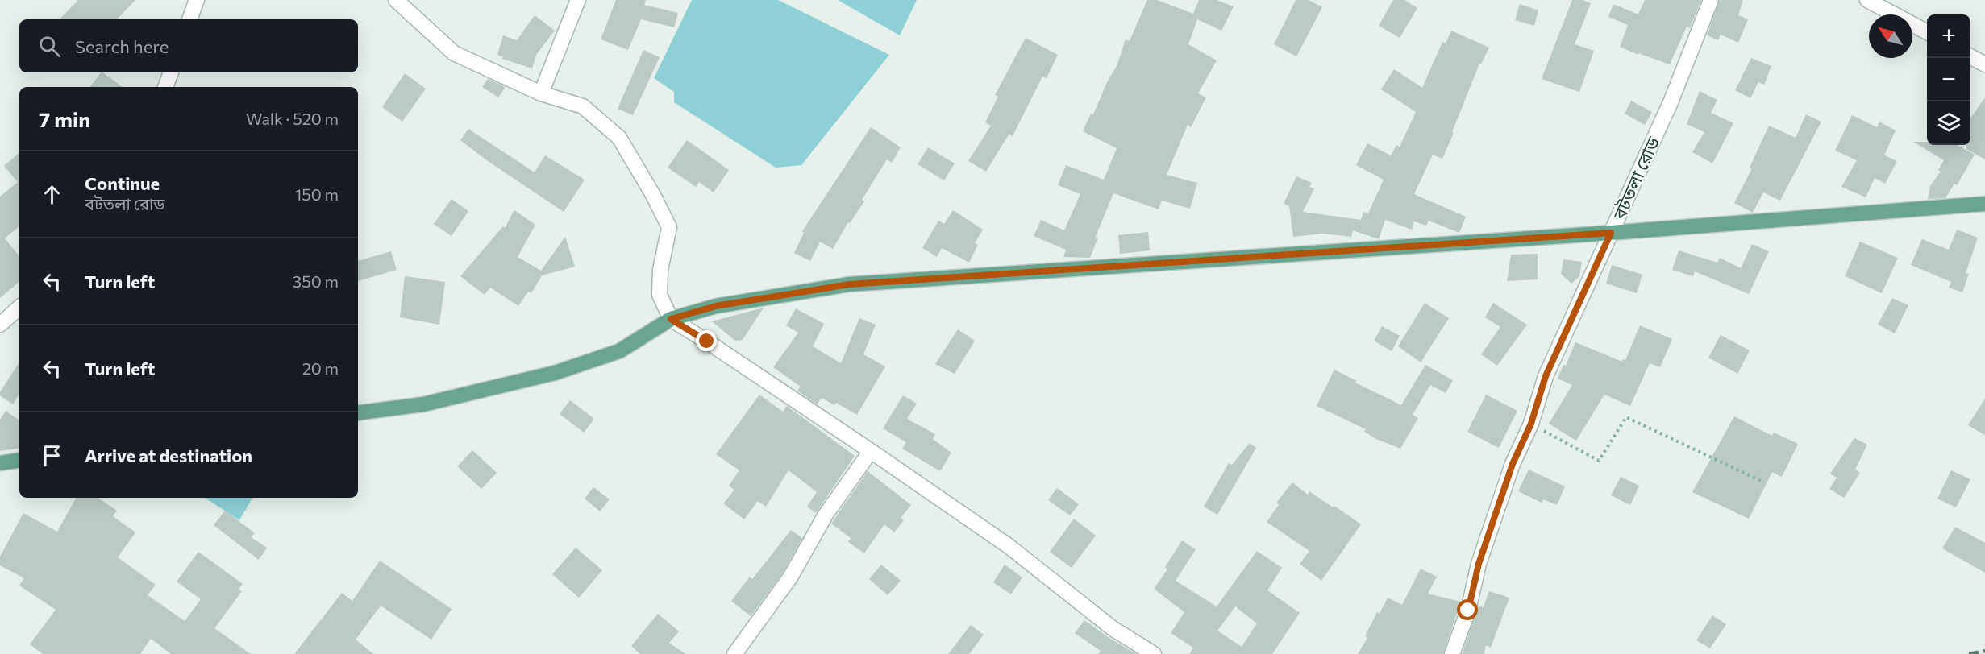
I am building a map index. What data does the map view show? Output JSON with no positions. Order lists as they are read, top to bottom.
{
  "streets": {
    "street": ["বটতলা রোড"]
  },
  "north": "top left",
  "page": {
    "map_buttons": ["+", "−"],
    "search": "Search here",
    "heading": ["7 min", "Walk · 520 m"],
    "list": [
      ["Continue", "বটতলা রোড", "150 m"],
      ["Turn left", "350 m"],
      ["Turn left", "20 m"],
      "Arrive at destination"
    ]
  }
}
